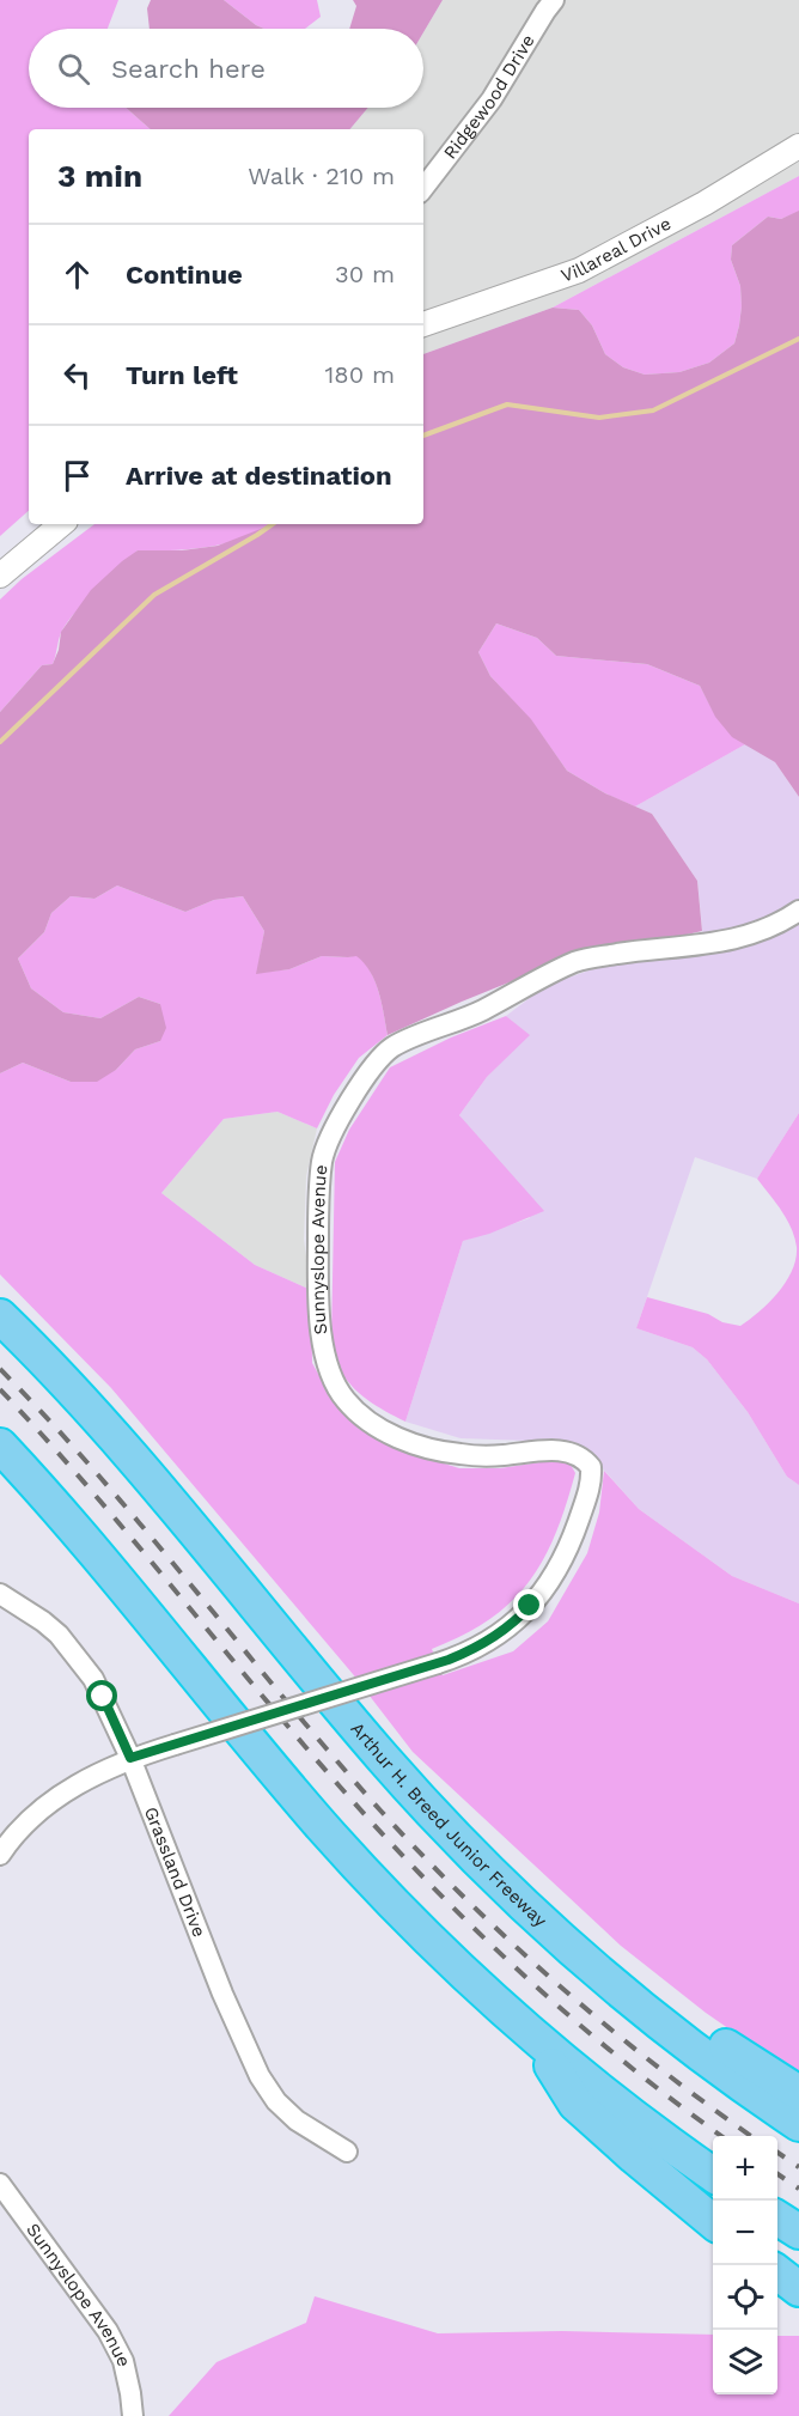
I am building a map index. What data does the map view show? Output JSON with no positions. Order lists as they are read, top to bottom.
{
  "streets": {
    "highway": ["Arthur H. Breed Junior Freeway"],
    "street": [
      "Ridgewood Drive",
      "Villareal Drive",
      "Sunnyslope Avenue",
      "Grassland Drive"
    ]
  },
  "crossings": [
    ["Sunnyslope Avenue", "Grassland Drive"]
  ],
  "page": {
    "search": "Search here",
    "heading": ["3 min", "Walk · 210 m"],
    "list": [
      ["Continue", "30 m"],
      ["Turn left", "180 m"],
      "Arrive at destination"
    ],
    "map_buttons": ["+", "−"]
  }
}
